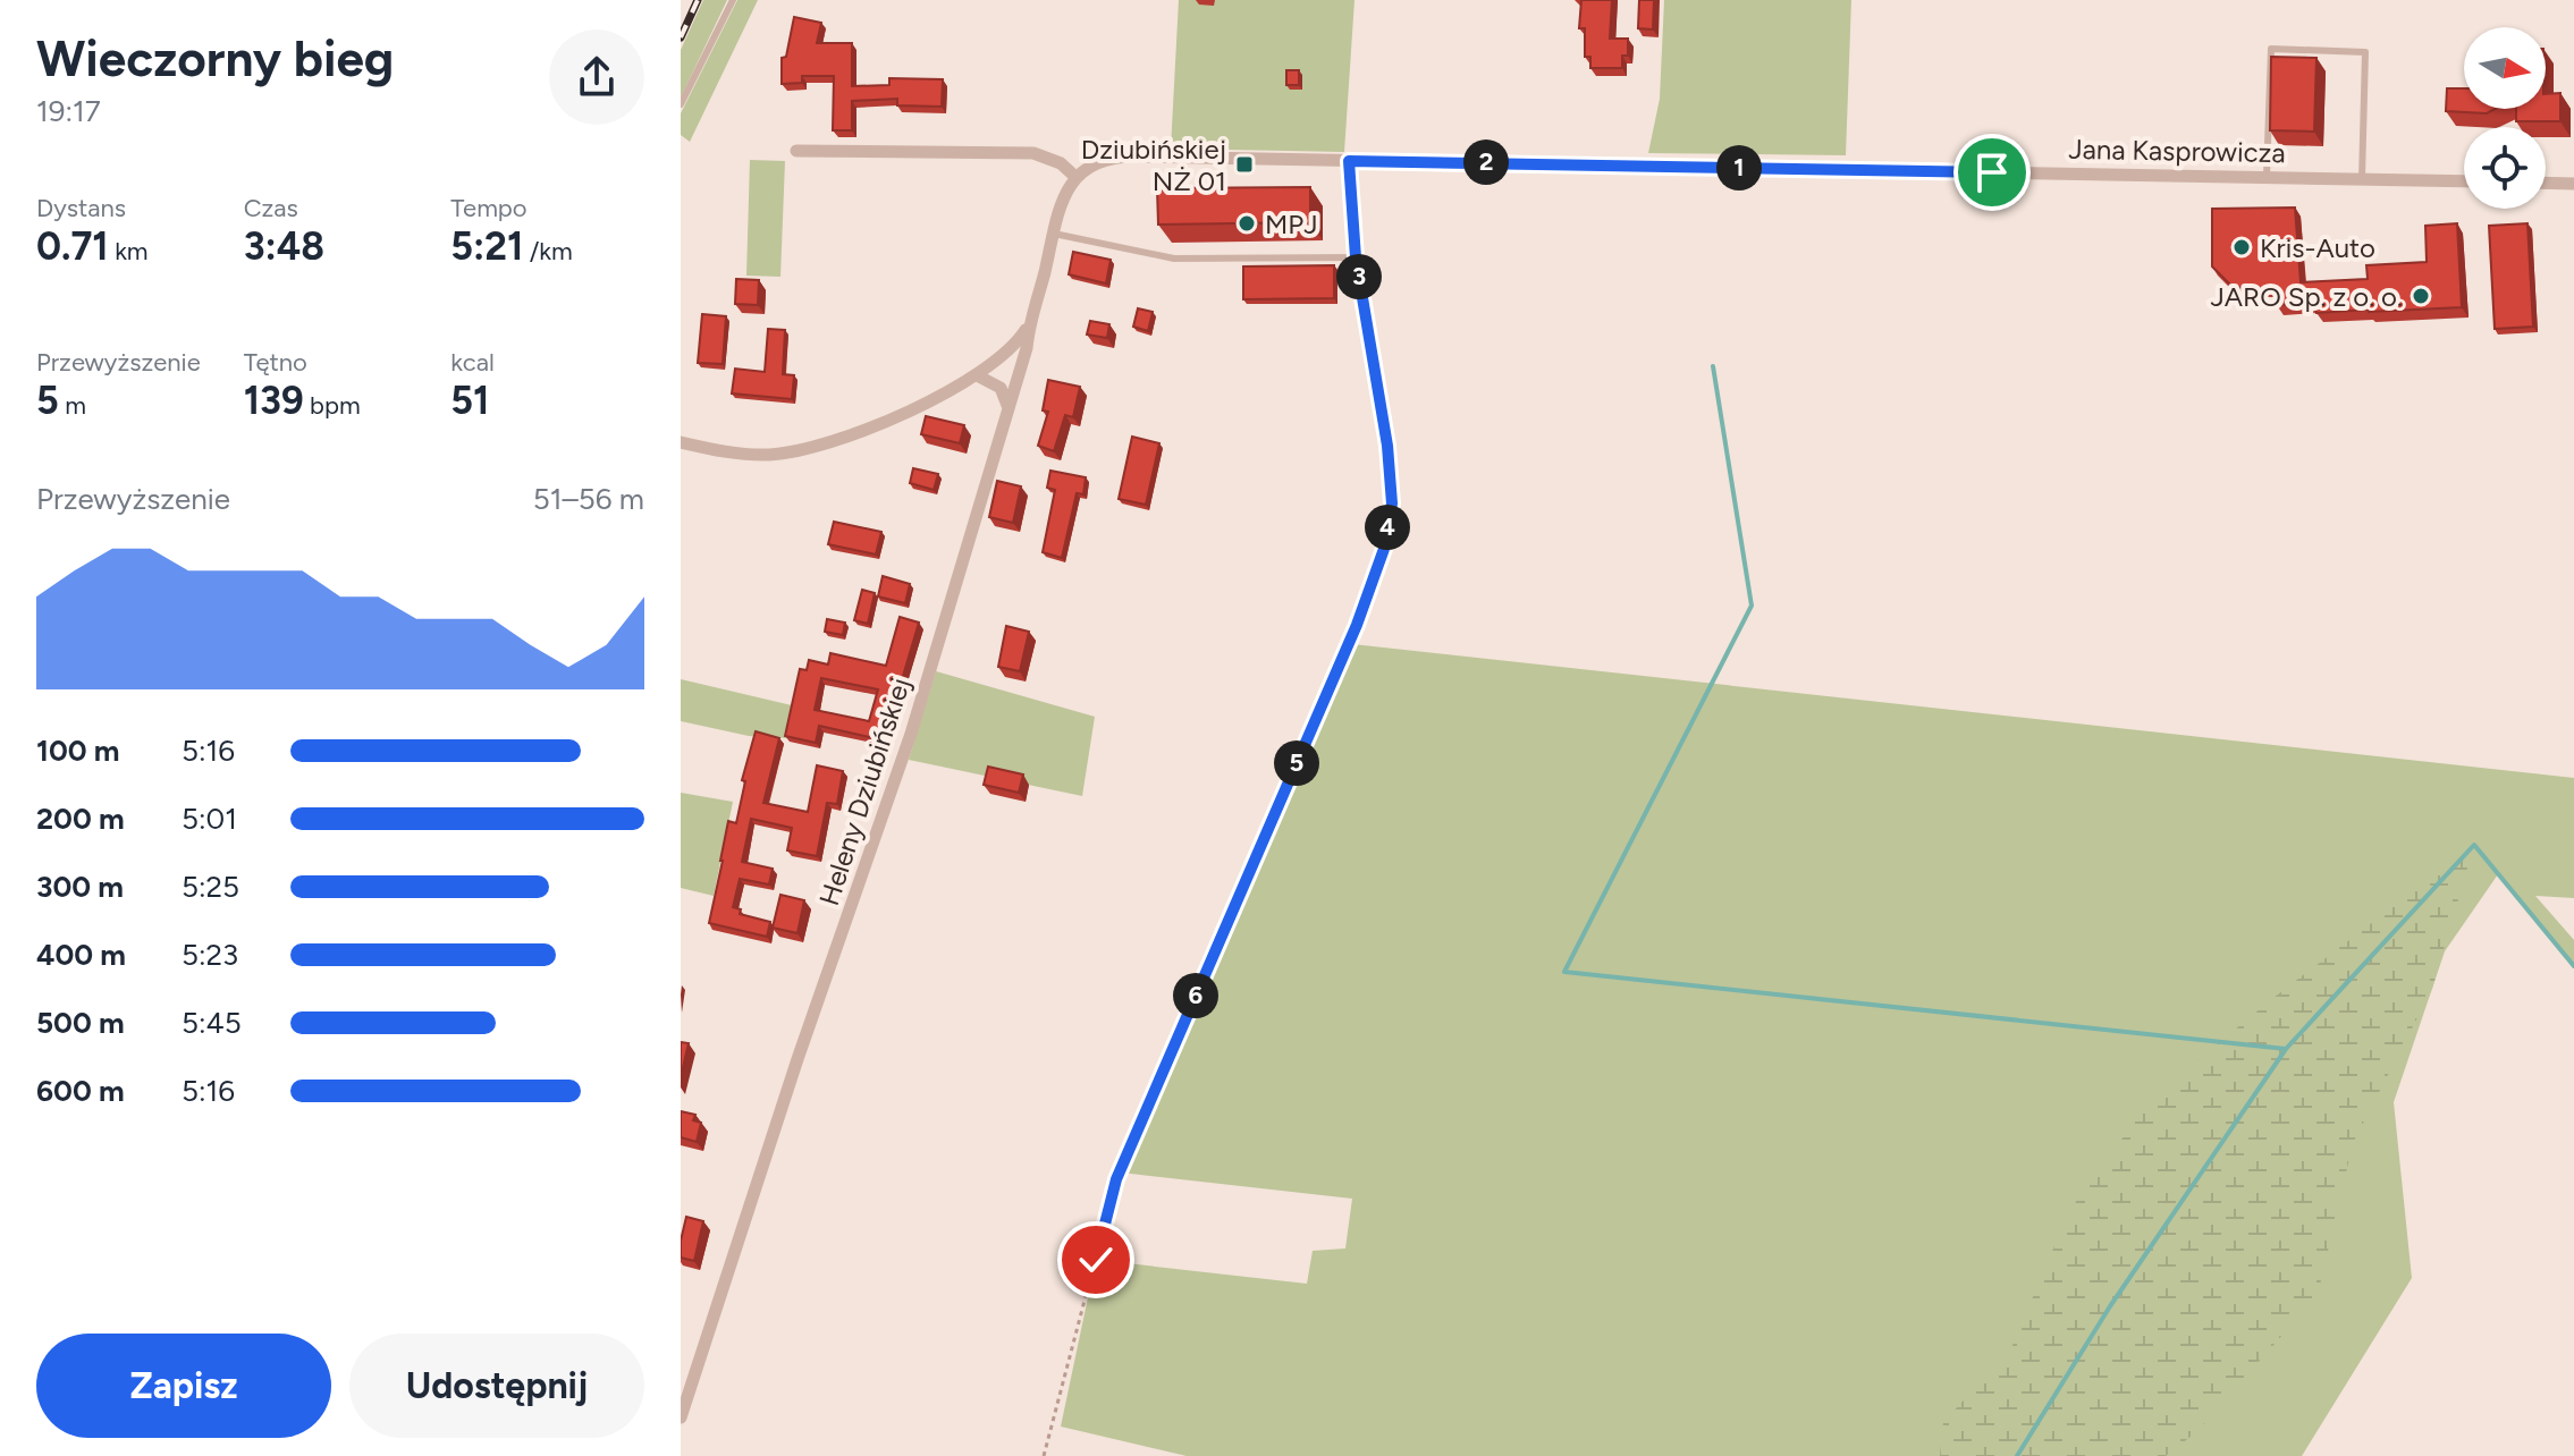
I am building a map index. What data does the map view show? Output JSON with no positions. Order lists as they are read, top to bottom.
{
  "streets": {
    "street": ["Jana Kasprowicza", "Heleny Dziubińskiej"]
  },
  "crossings": [
    ["Jana Kasprowicza", "Heleny Dziubińskiej"]
  ],
  "places": {
    "transit": ["Dziubińskiej NŻ 01"],
    "other": ["MPJ", "Kris-Auto", "JARO Sp. z o. o."]
  },
  "north": "right",
  "page": {
    "heading": ["Wieczorny bieg", "19:17"],
    "pins": [
      "2",
      "1",
      "3",
      "4",
      "5",
      "6"
    ],
    "stats": [
      ["Dystans", "0.71 km"],
      ["Czas", "3:48"],
      ["Tempo", "5:21 /km"],
      ["Przewyższenie", "5 m"],
      ["Tętno", "139 bpm"],
      ["kcal", "51"]
    ],
    "chart": ["Przewyższenie", "51–56 m"],
    "list": [
      {
        "name": "100 m",
        "note": "5:16"
      },
      {
        "name": "200 m",
        "note": "5:01"
      },
      {
        "name": "300 m",
        "note": "5:25"
      },
      {
        "name": "400 m",
        "note": "5:23"
      },
      {
        "name": "500 m",
        "note": "5:45"
      },
      {
        "name": "600 m",
        "note": "5:16"
      }
    ],
    "buttons": ["Zapisz", "Udostępnij"]
  }
}
